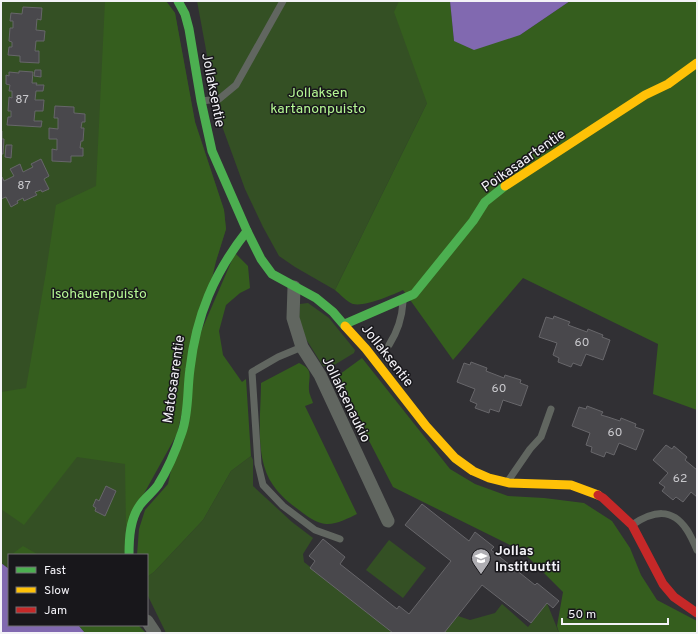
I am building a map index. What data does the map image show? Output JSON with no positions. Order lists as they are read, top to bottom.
{
  "streets": {
    "street": [
      "Jollaksentie",
      "Poikasaartentie",
      "Matosaarentie",
      "Jollaksenaukio"
    ]
  },
  "crossings": [
    ["Jollaksentie", "Poikasaartentie"],
    ["Jollaksentie", "Matosaarentie"],
    ["Jollaksentie", "Jollaksenaukio"]
  ],
  "parks": ["Jollaksen kartanonpuisto", "Isohauenpuisto"],
  "places": {
    "school or university": ["Jollas Instituutti"]
  },
  "house_numbers": [
    "87",
    "87",
    "60",
    "60",
    "60",
    "62"
  ],
  "legend": ["Fast", "Slow", "Jam"],
  "scale_bar": "50 m"
}
